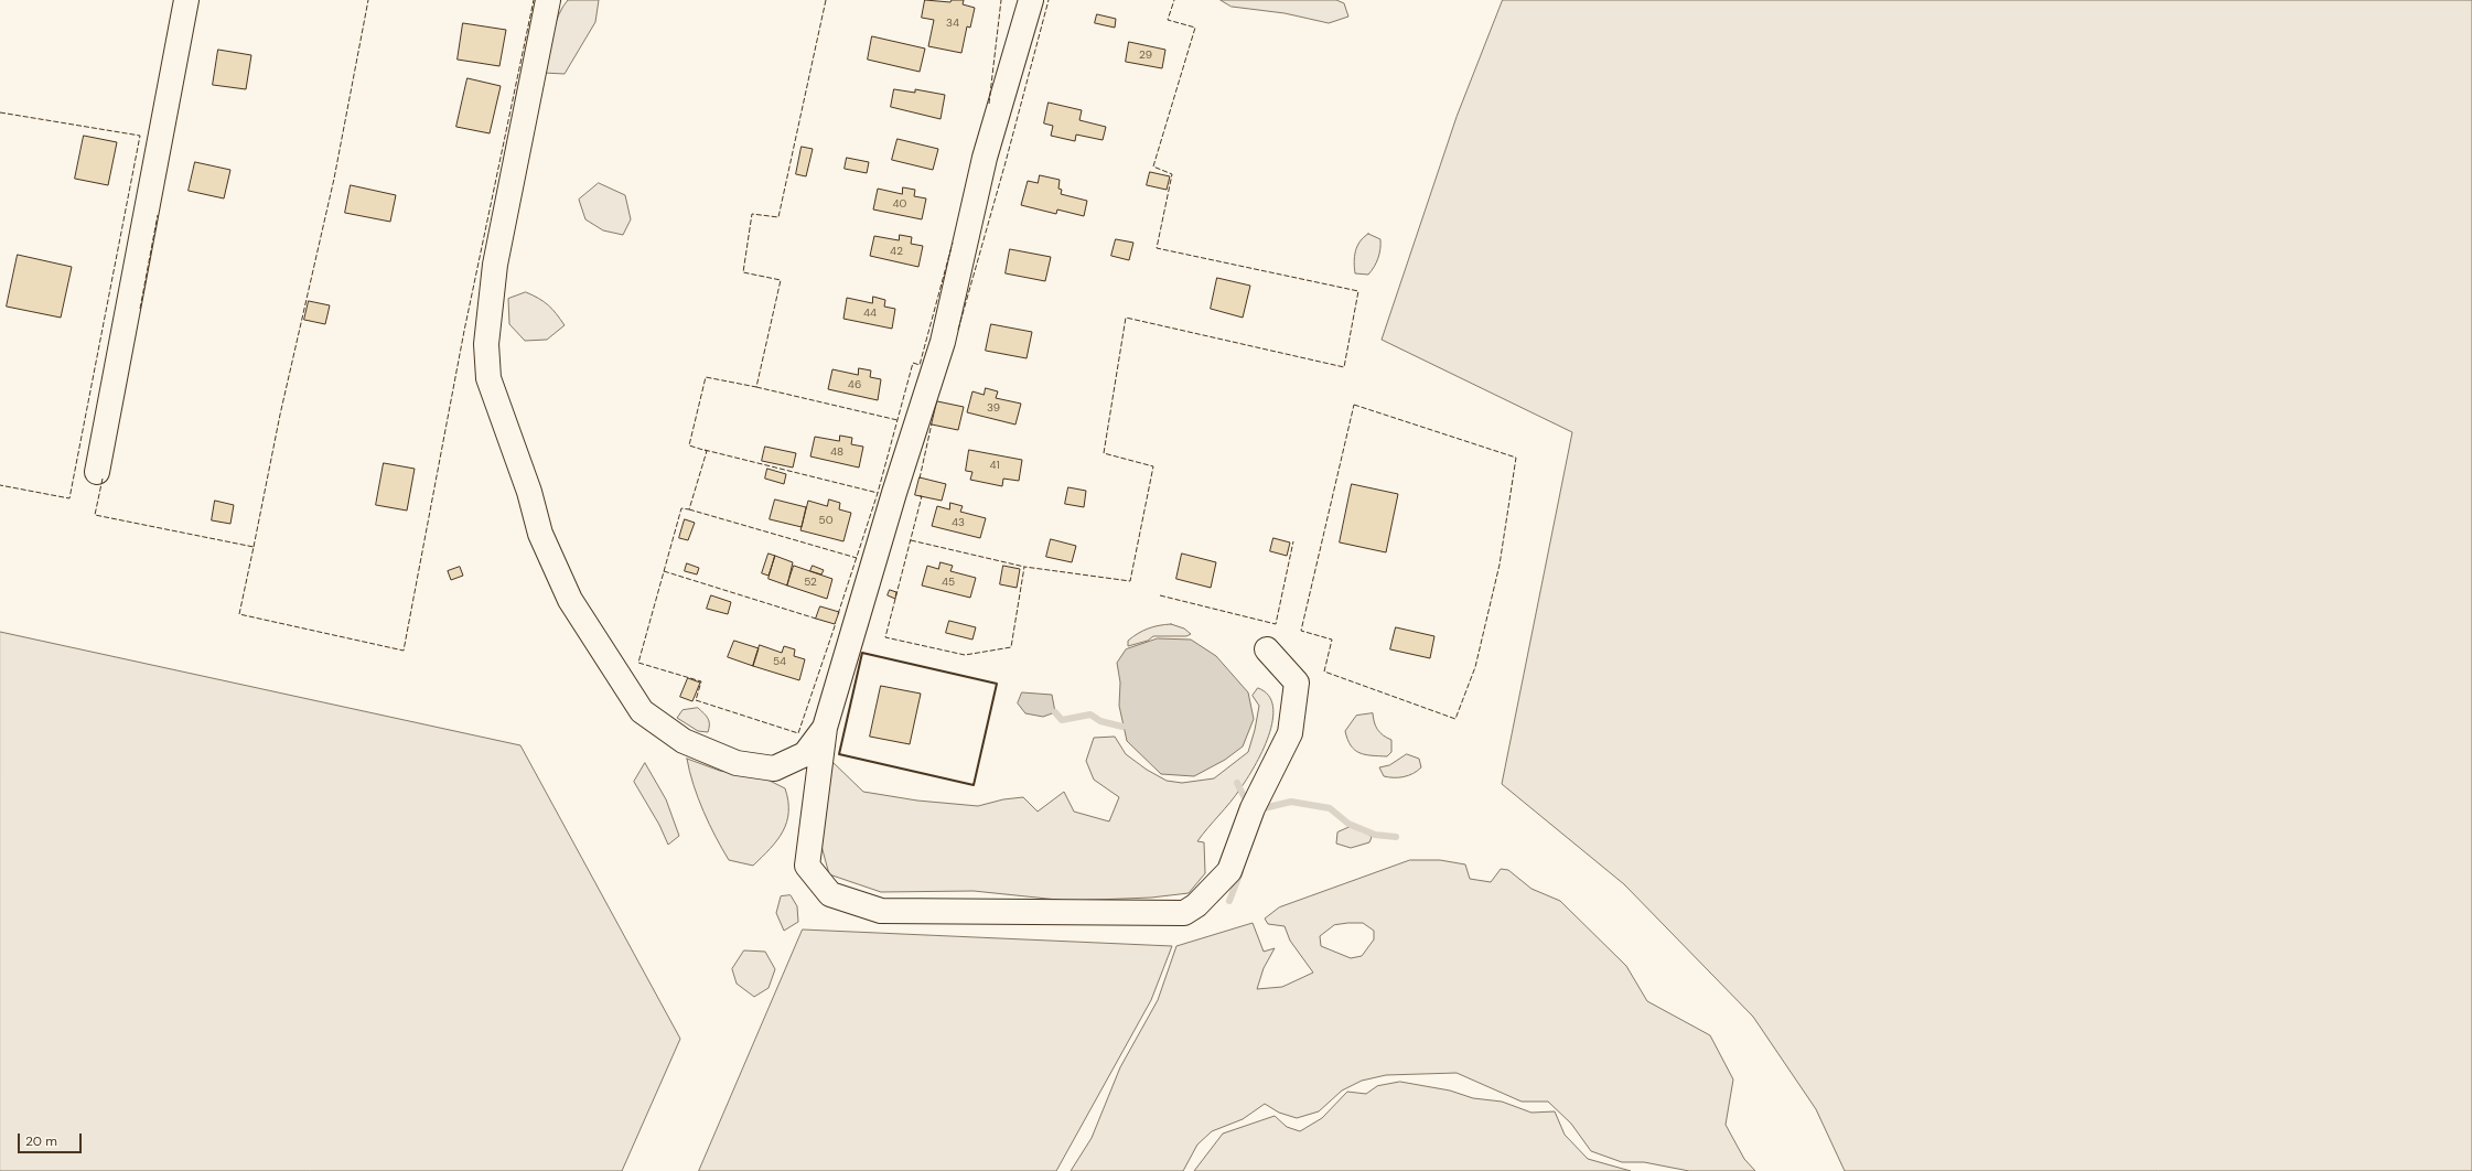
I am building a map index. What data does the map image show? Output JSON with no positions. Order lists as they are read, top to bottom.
{
  "house_numbers": [
    "34",
    "29",
    "40",
    "42",
    "44",
    "46",
    "39",
    "48",
    "41",
    "50",
    "43",
    "52",
    "45",
    "54"
  ],
  "scale_bar": "20 m"
}
